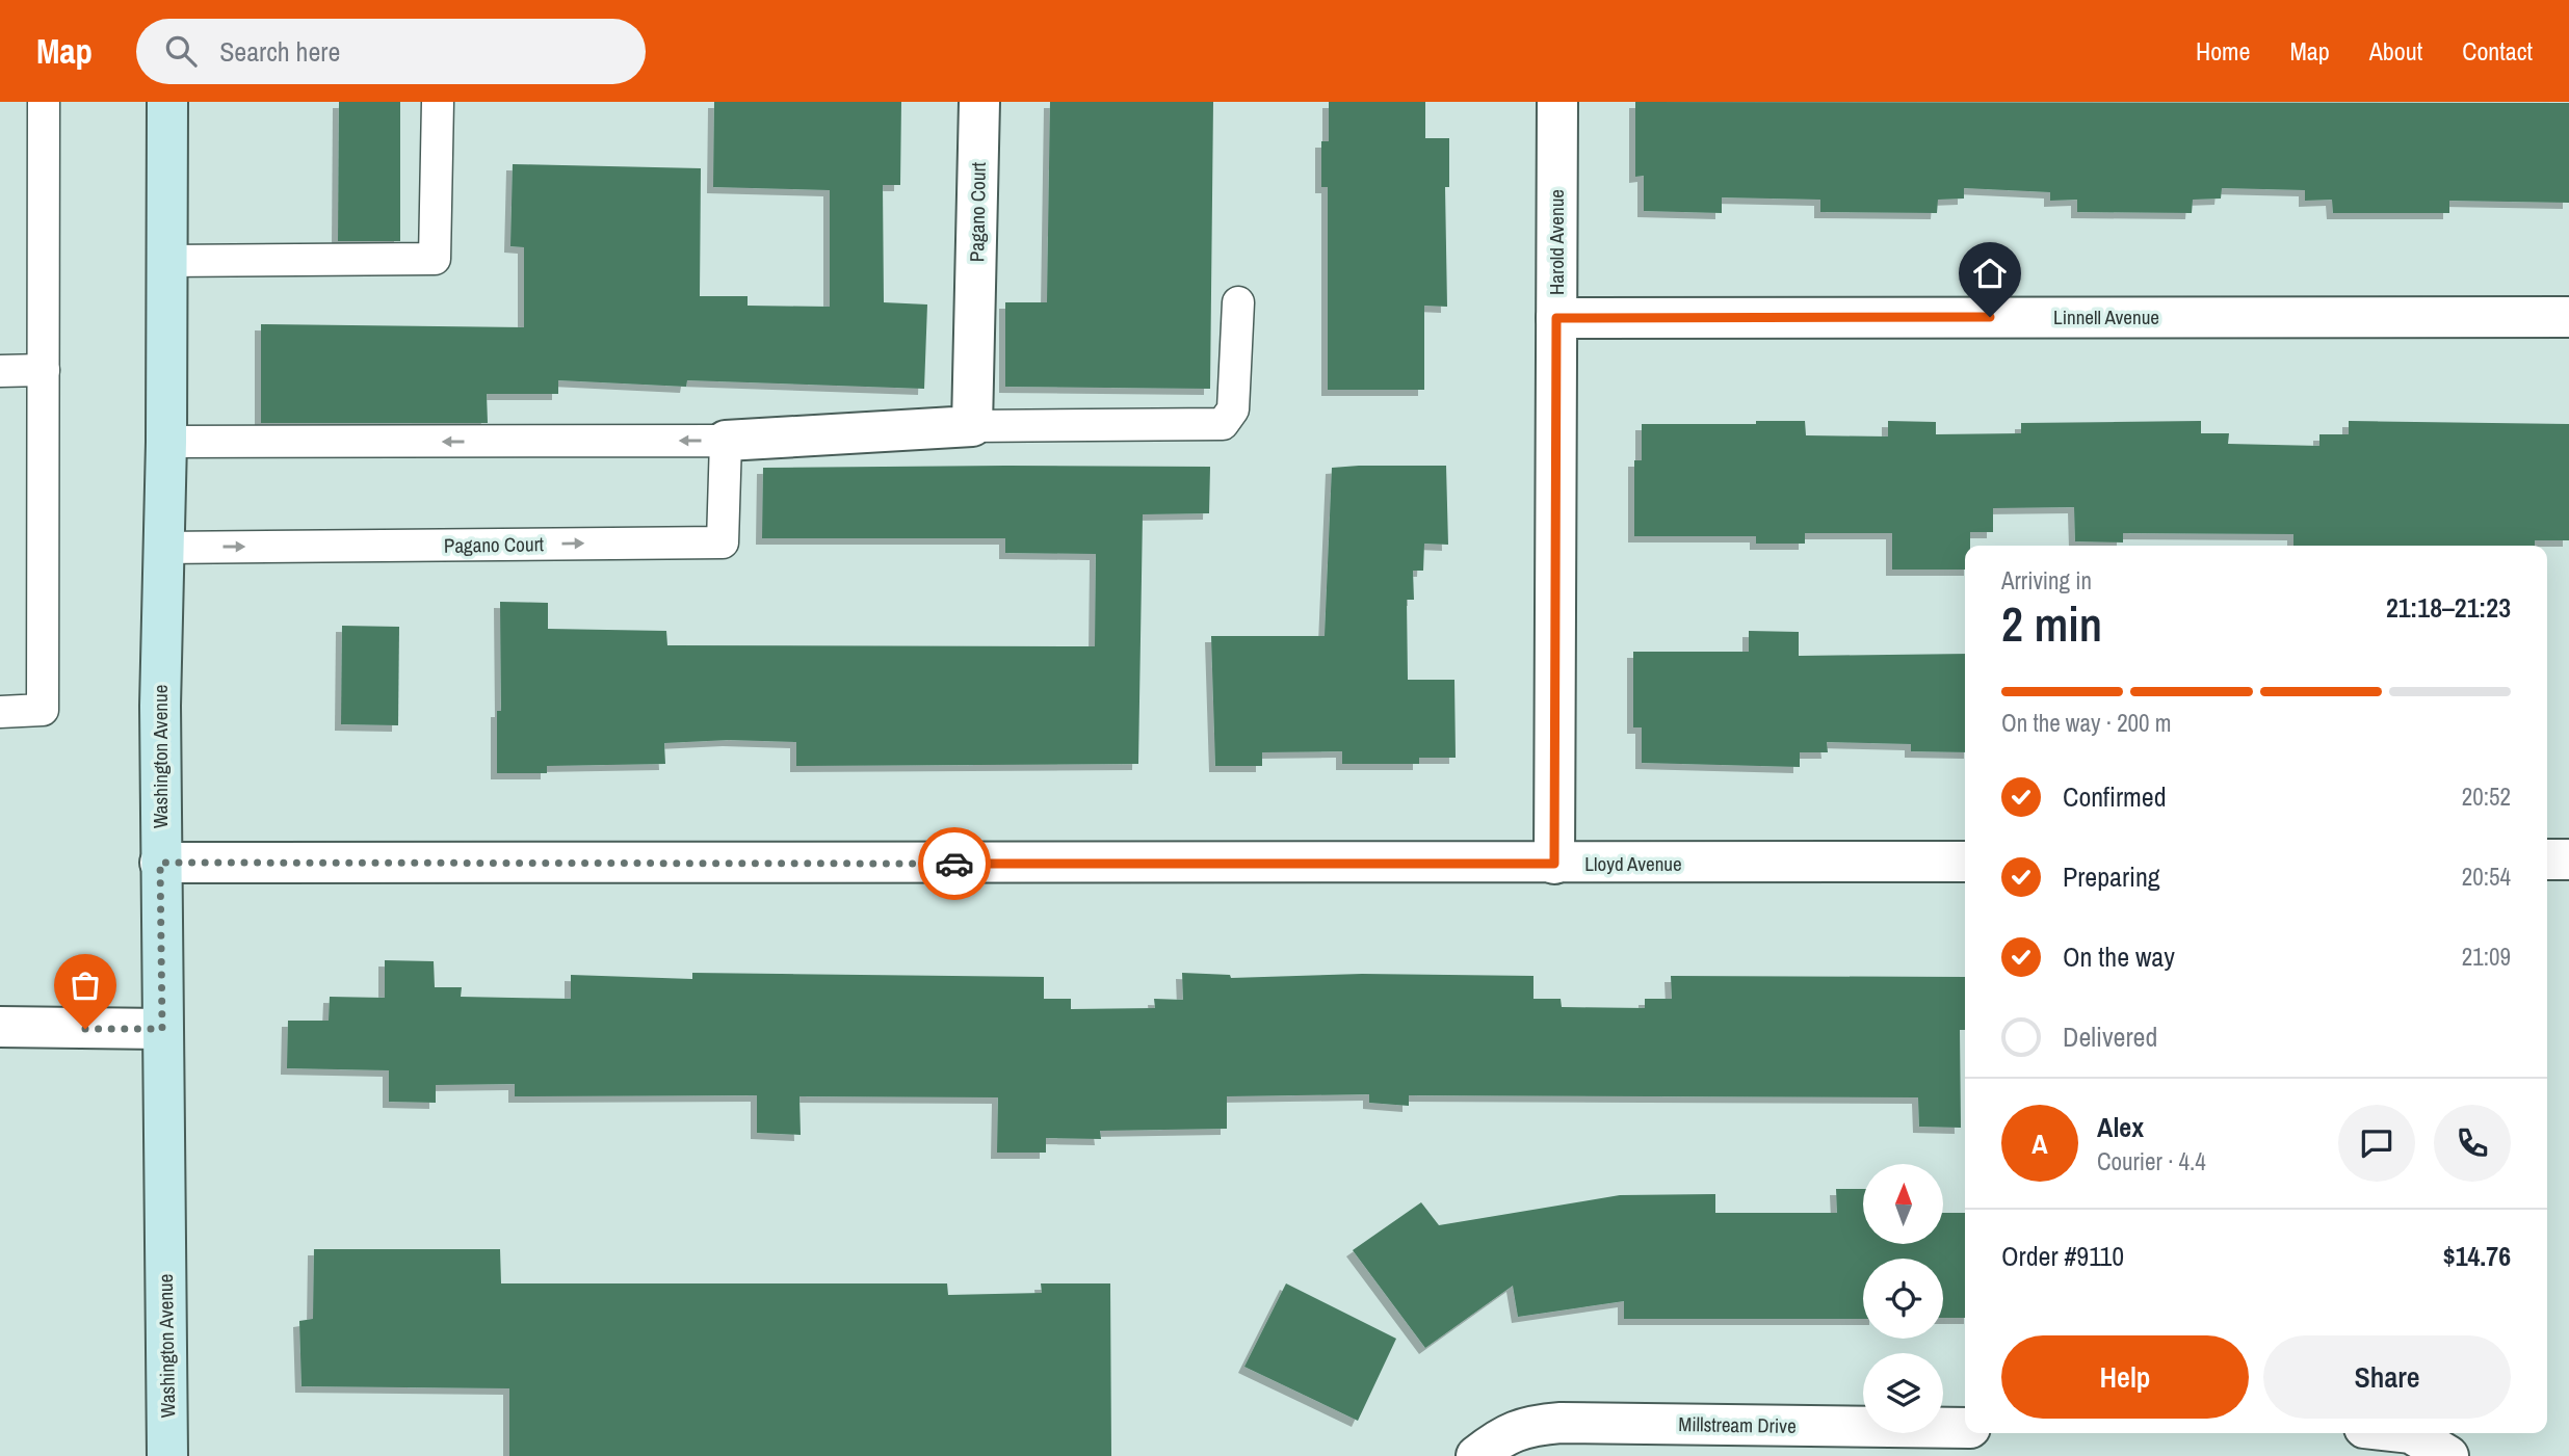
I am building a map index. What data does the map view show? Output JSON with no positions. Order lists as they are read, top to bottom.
{
  "streets": {
    "main road": ["Washington Avenue"],
    "street": [
      "Pagano Court",
      "Harold Avenue",
      "Linnell Avenue",
      "Lloyd Avenue",
      "Millstream Drive"
    ]
  },
  "crossings": [
    ["Pagano Court", "Washington Avenue"],
    ["Harold Avenue", "Linnell Avenue"],
    ["Harold Avenue", "Lloyd Avenue"],
    ["Washington Avenue", "Lloyd Avenue"]
  ],
  "one_way": ["Pagano Court"],
  "north": "top",
  "page": {
    "header": "Map",
    "search": "Search here",
    "nav": [
      "Home",
      "Map",
      "About",
      "Contact"
    ],
    "heading": ["2 min", "Arriving in", "21:18–21:23"],
    "panel": [
      "Alex",
      "Courier · 4.4",
      "Order #9110",
      "$14.76"
    ],
    "bar": "On the way · 200 m",
    "list": [
      ["Confirmed", "20:52"],
      ["Preparing", "20:54"],
      ["On the way", "21:09"],
      "Delivered"
    ],
    "round": "A",
    "buttons": ["Help", "Share"]
  }
}
